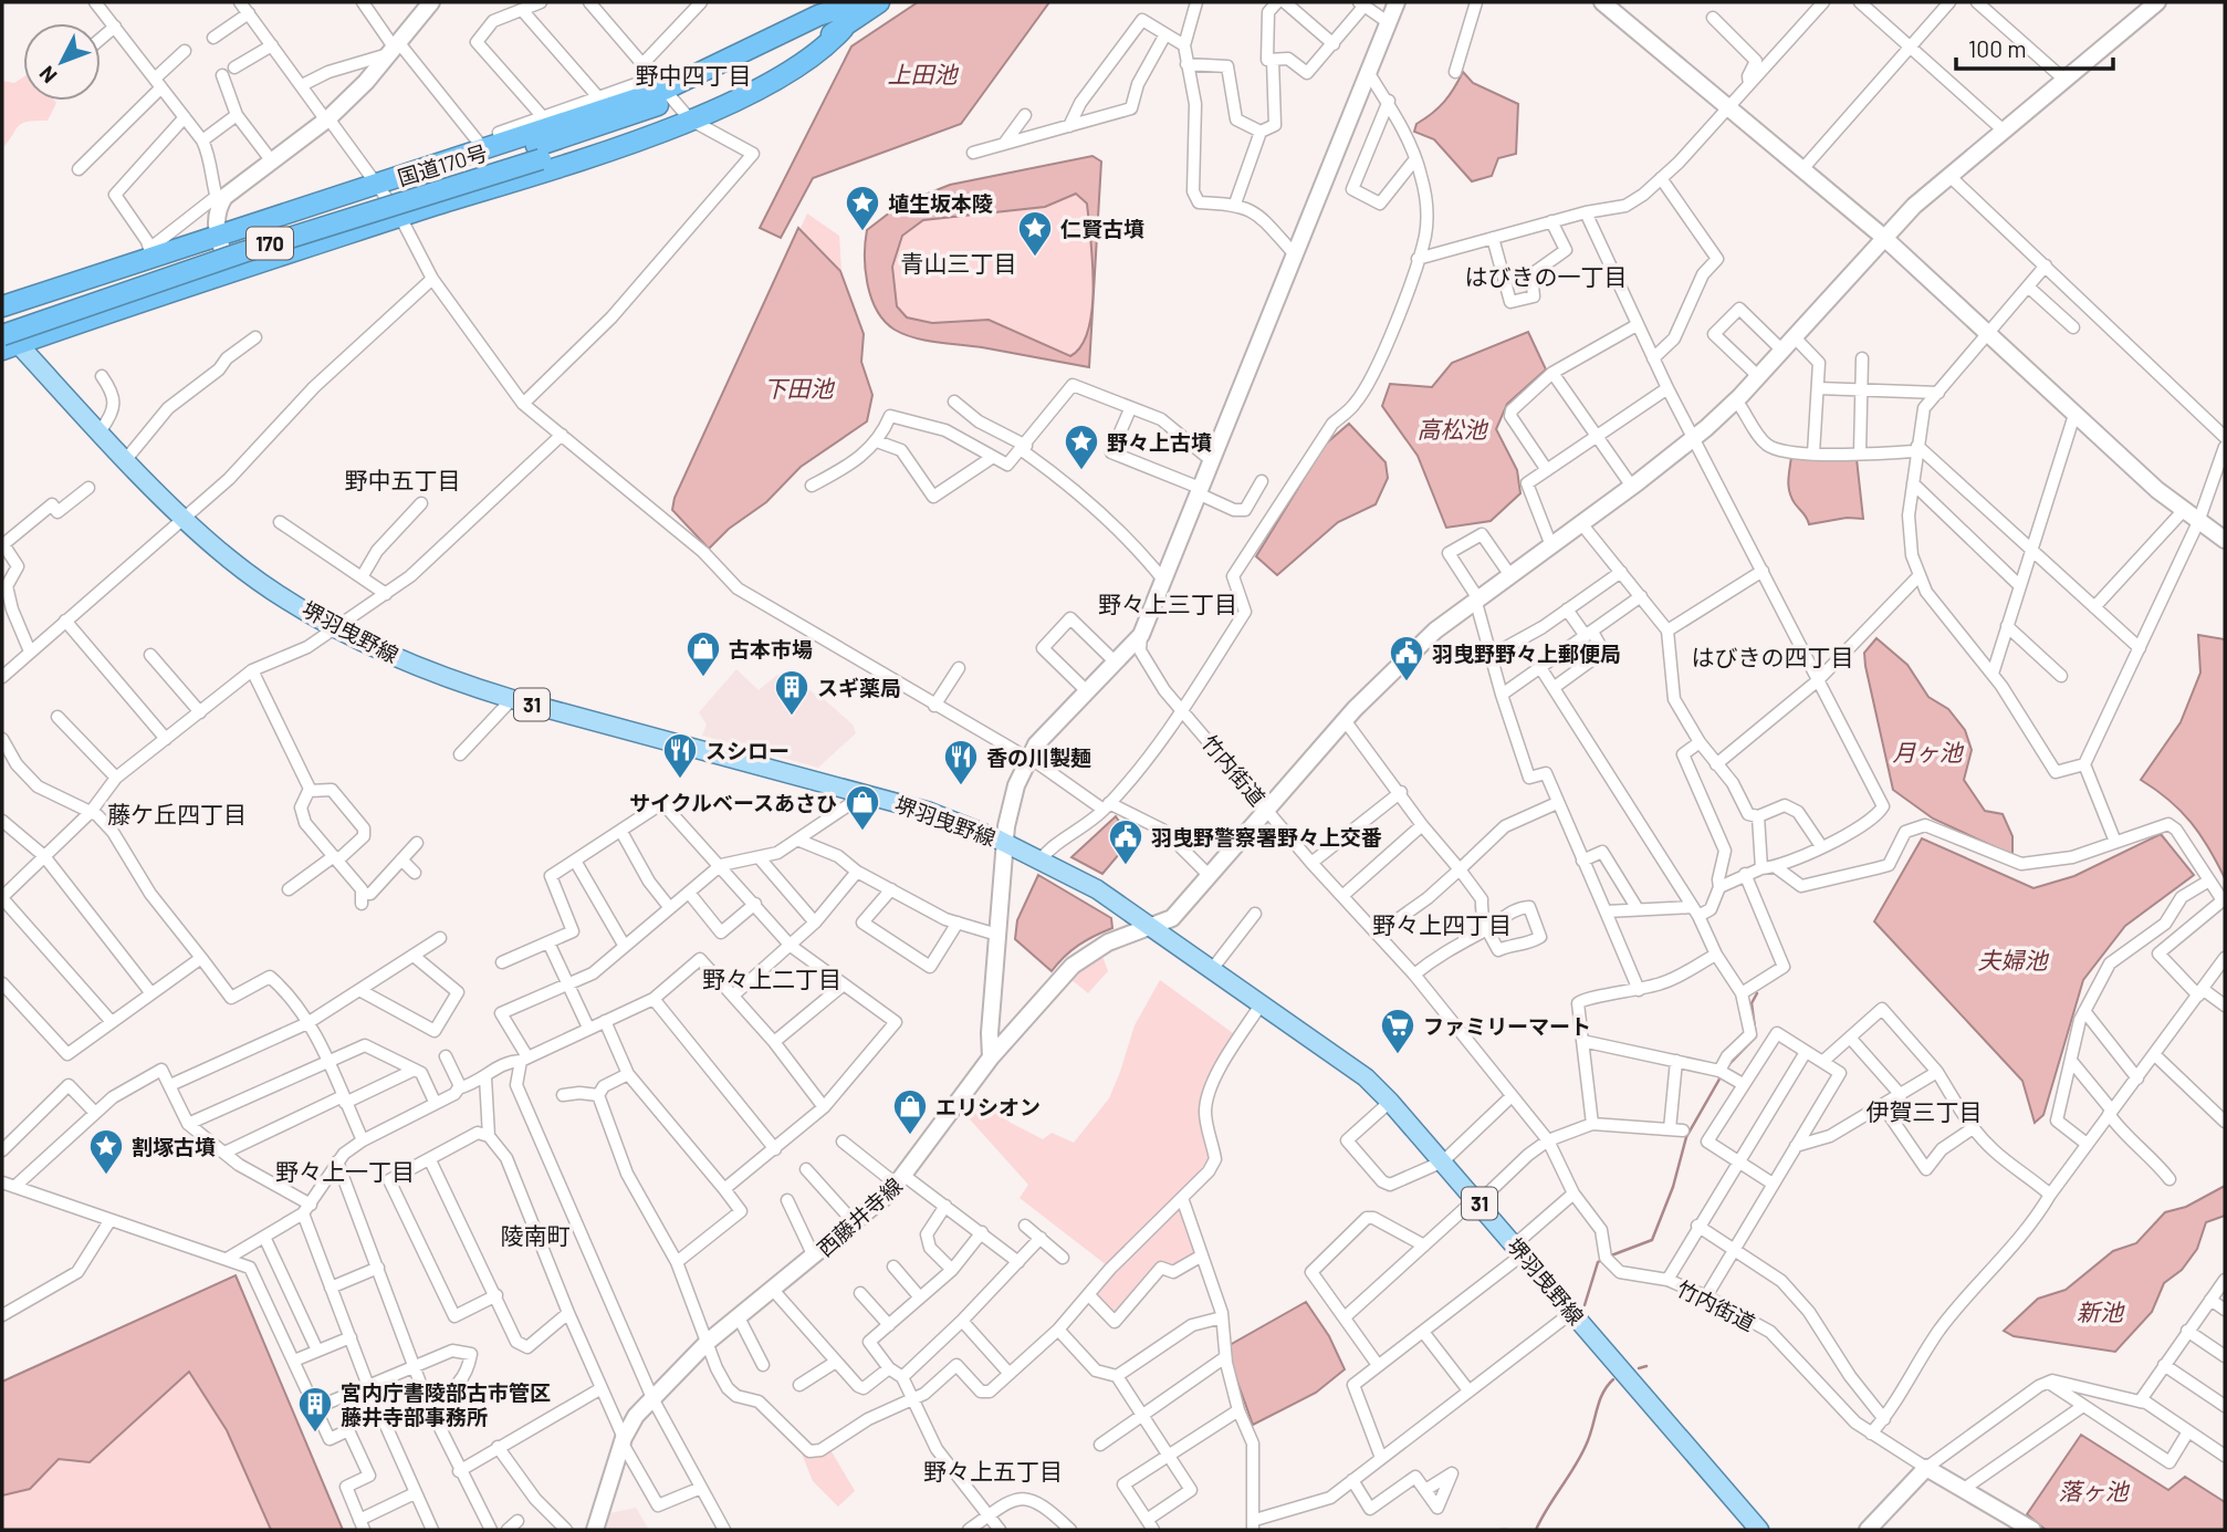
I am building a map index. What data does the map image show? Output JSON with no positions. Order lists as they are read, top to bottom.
{
  "streets": {
    "highway": ["国道170号", "170"],
    "main road": ["堺羽曳野線", "31"],
    "street": ["竹内街道", "西藤井寺線"]
  },
  "crossings": [
    ["国道170号", "堺羽曳野線"],
    ["堺羽曳野線", "西藤井寺線"],
    ["竹内街道", "西藤井寺線"]
  ],
  "districts": [
    "野中四丁目",
    "青山三丁目",
    "はびきの一丁目",
    "野中五丁目",
    "野々上三丁目",
    "はびきの四丁目",
    "藤ケ丘四丁目",
    "野々上四丁目",
    "野々上二丁目",
    "伊賀三丁目",
    "野々上一丁目",
    "陵南町",
    "野々上五丁目"
  ],
  "water": [
    "上田池",
    "下田池",
    "高松池",
    "月ヶ池",
    "夫婦池",
    "新池",
    "落ヶ池"
  ],
  "places": {
    "place": [
      "埴生坂本陵",
      "仁賢古墳",
      "野々上古墳",
      "割塚古墳"
    ],
    "shop": ["古本市場", "サイクルベースあさひ", "エリシオン"],
    "public building": ["羽曳野野々上郵便局", "羽曳野警察署野々上交番"],
    "building": ["スギ薬局", "宮内庁書陵部古市管区 藤井寺部事務所"],
    "restaurant": ["スシロー", "香の川製麺"],
    "supermarket": ["ファミリーマート"]
  },
  "scale_bar": "100 m",
  "north": "bottom left"
}
